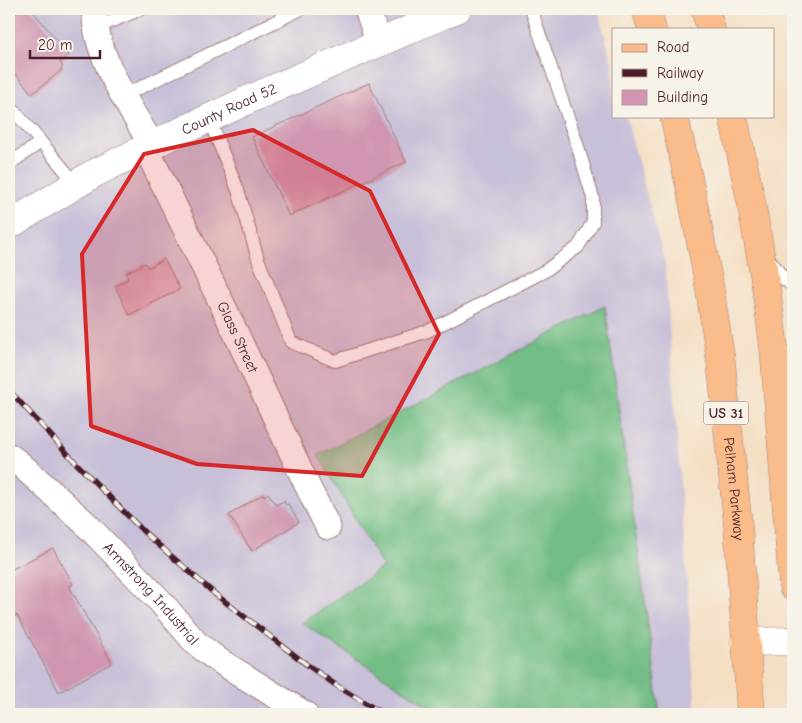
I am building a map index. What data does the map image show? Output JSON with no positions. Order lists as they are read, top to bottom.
{
  "streets": {
    "main road": ["US 31", "Pelham Parkway"],
    "street": ["County Road 52", "Glass Street", "Armstrong Industrial"]
  },
  "crossings": [
    ["County Road 52", "Glass Street"]
  ],
  "legend": ["Road", "Railway", "Building"],
  "scale_bar": "20 m"
}
